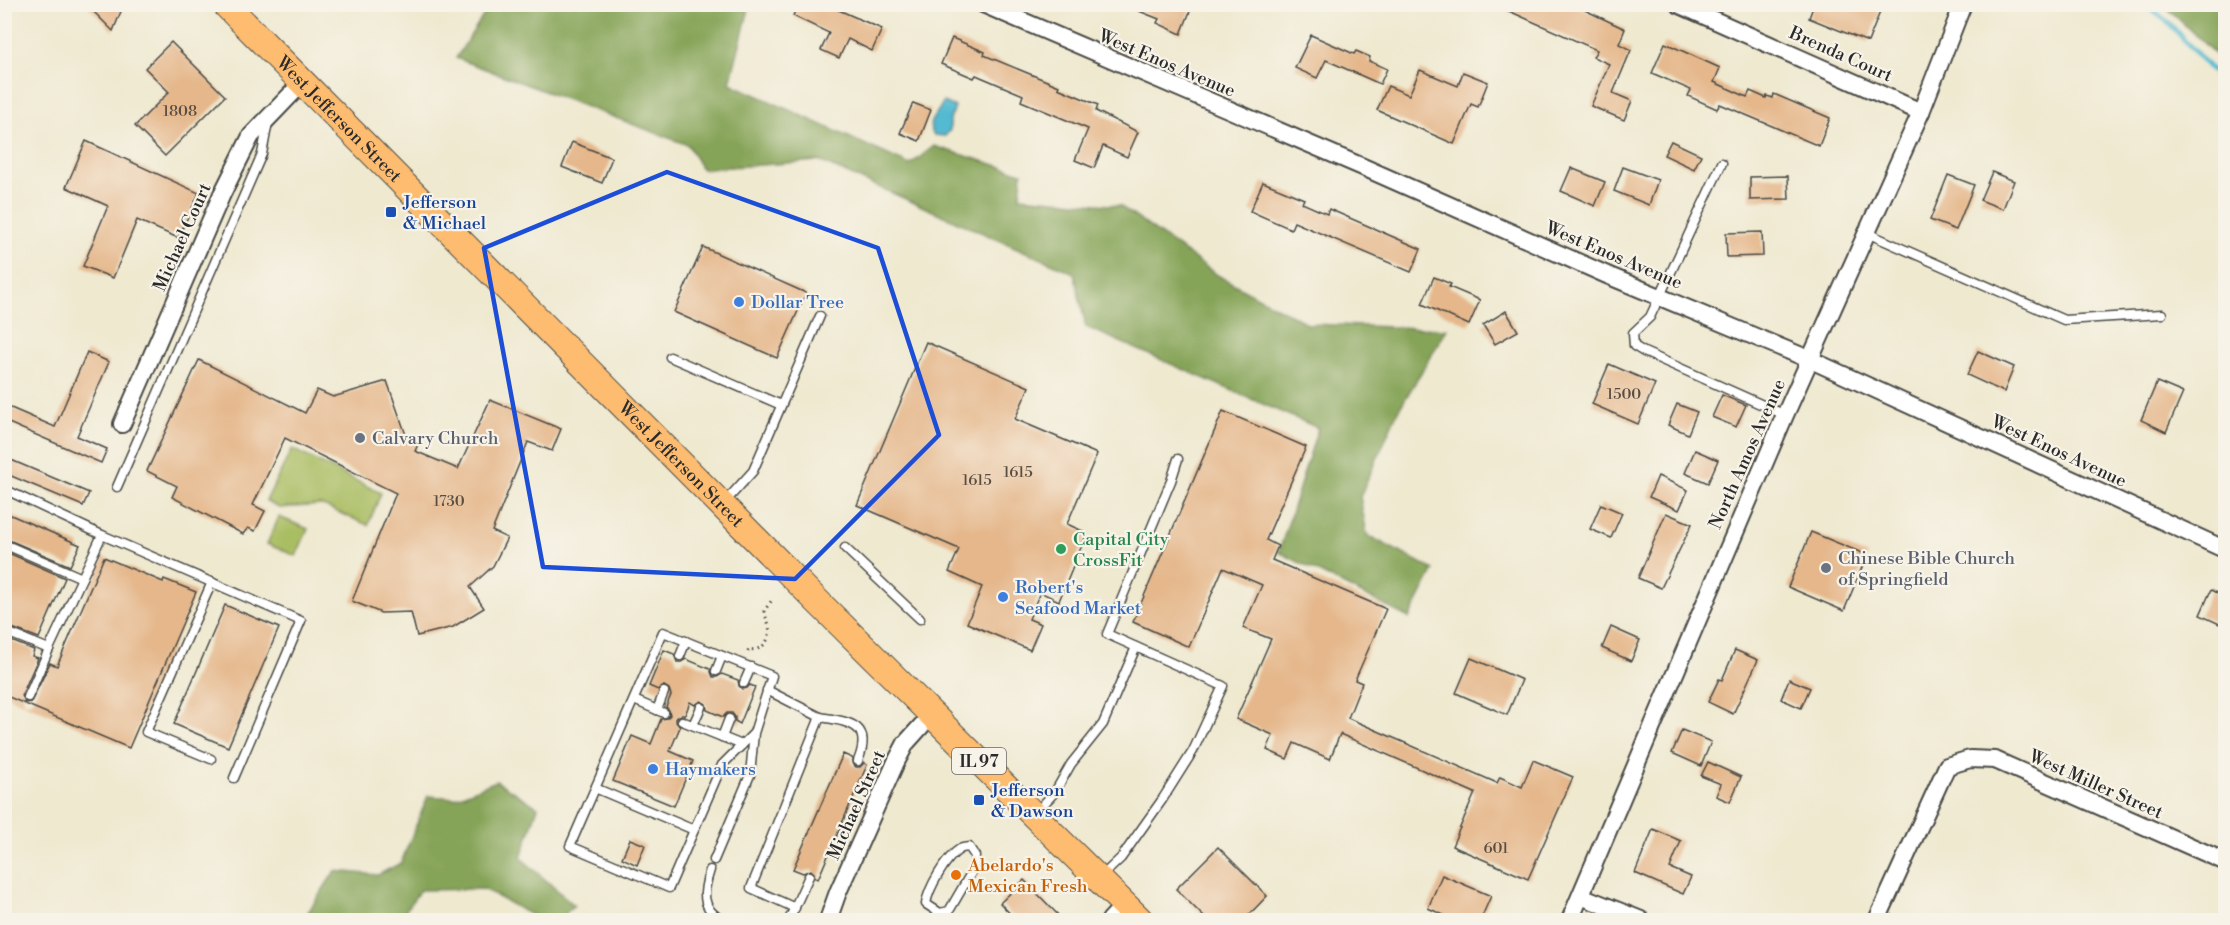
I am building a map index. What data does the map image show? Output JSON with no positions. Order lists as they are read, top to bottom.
{
  "streets": {
    "main road": ["West Jefferson Street", "IL 97"],
    "street": [
      "Brenda Court",
      "West Enos Avenue",
      "Michael Court",
      "North Amos Avenue",
      "West Miller Street",
      "Michael Street"
    ]
  },
  "crossings": [
    ["Brenda Court", "North Amos Avenue"],
    ["West Enos Avenue", "North Amos Avenue"],
    ["West Jefferson Street", "Michael Court"],
    ["West Jefferson Street", "Michael Street"]
  ],
  "places": {
    "transit": ["Jefferson & Michael", "Jefferson & Dawson"],
    "other": [
      "Dollar Tree",
      "Calvary Church",
      "Capital City CrossFit",
      "Chinese Bible Church of Springfield",
      "Robert's Seafood Market",
      "Haymakers",
      "Abelardo's Mexican Fresh"
    ]
  },
  "house_numbers": [
    "1808",
    "1500",
    "1615",
    "1615",
    "1730",
    "601"
  ]
}
